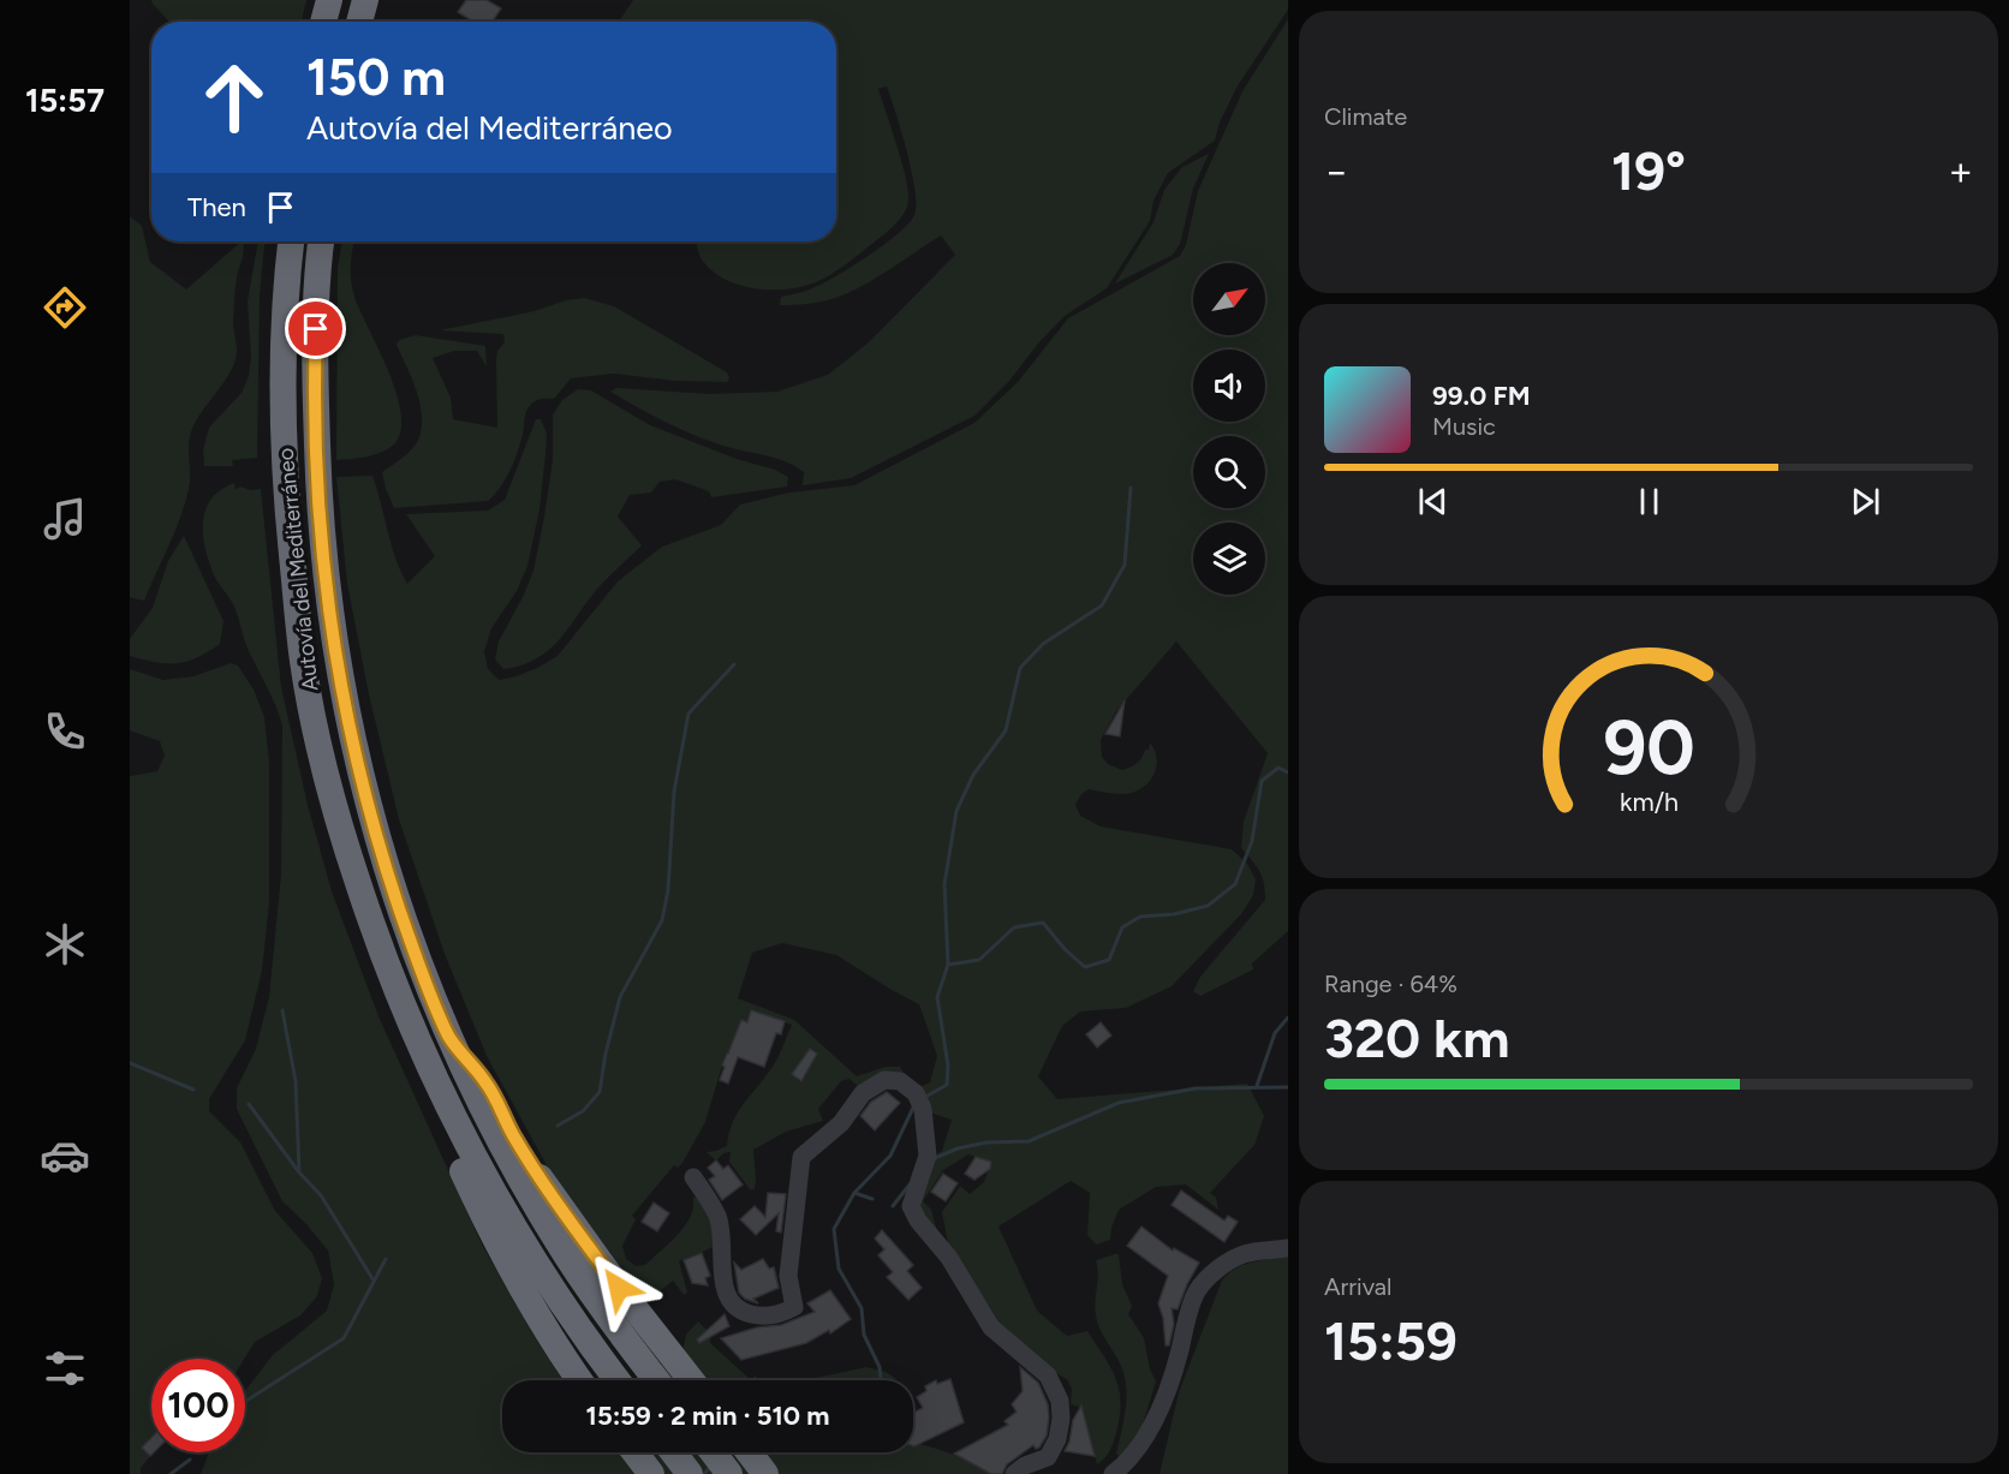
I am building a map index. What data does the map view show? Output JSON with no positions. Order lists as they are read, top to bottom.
{
  "streets": {
    "highway": ["Autovía del Mediterráneo"]
  },
  "north": "top right",
  "page": {
    "tabs": "15:57",
    "tile": [
      "Climate",
      ["Range · 64%", "320 km"],
      ["Arrival", "15:59"]
    ],
    "turn": ["150 m", "Autovía del Mediterráneo"],
    "heat": ["−", "19°", "+"],
    "then": "Then",
    "song": ["99.0 FM", "Music"],
    "limit": "100",
    "trip": "15:59 · 2 min · 510 m",
    "gauge": ["90", "km/h"]
  }
}
